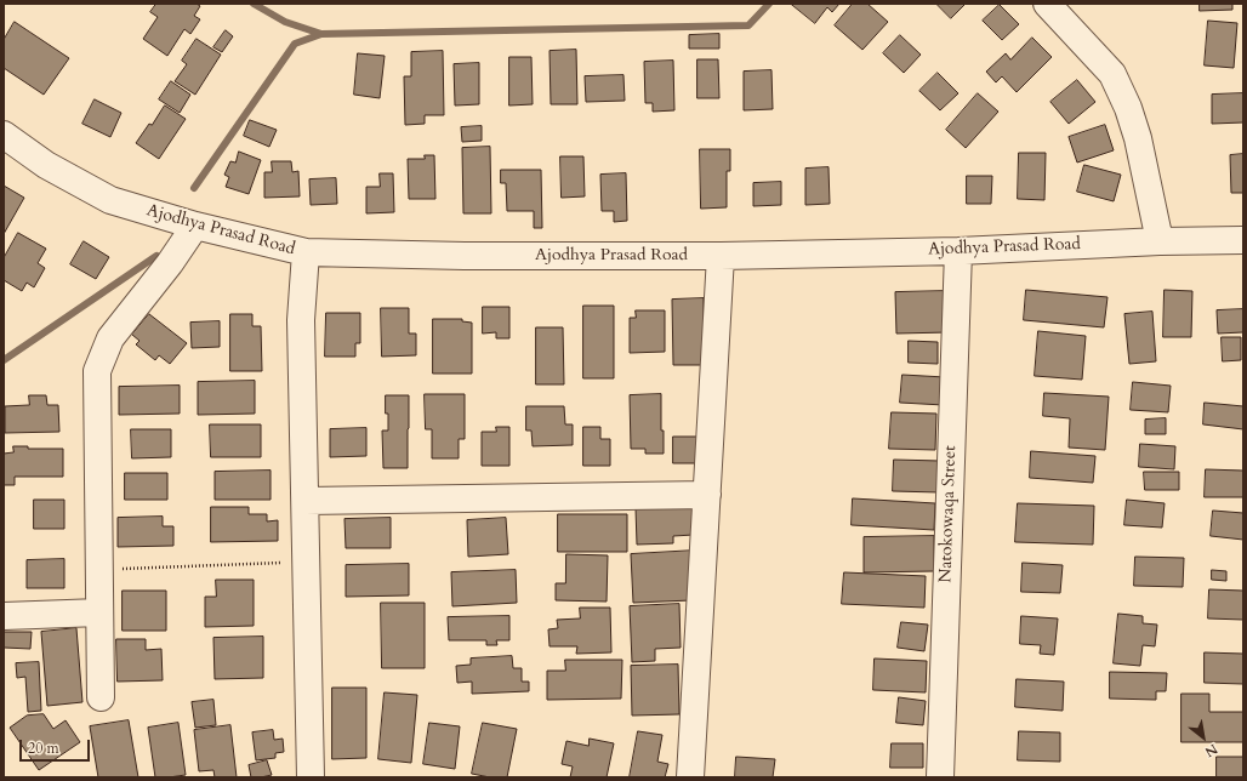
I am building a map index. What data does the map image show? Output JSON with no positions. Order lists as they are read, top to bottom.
{
  "streets": {
    "street": ["Ajodhya Prasad Road", "Natokowaqa Street"]
  },
  "crossings": [
    ["Ajodhya Prasad Road", "Natokowaqa Street"]
  ],
  "scale_bar": "20 m",
  "north": "bottom right"
}
